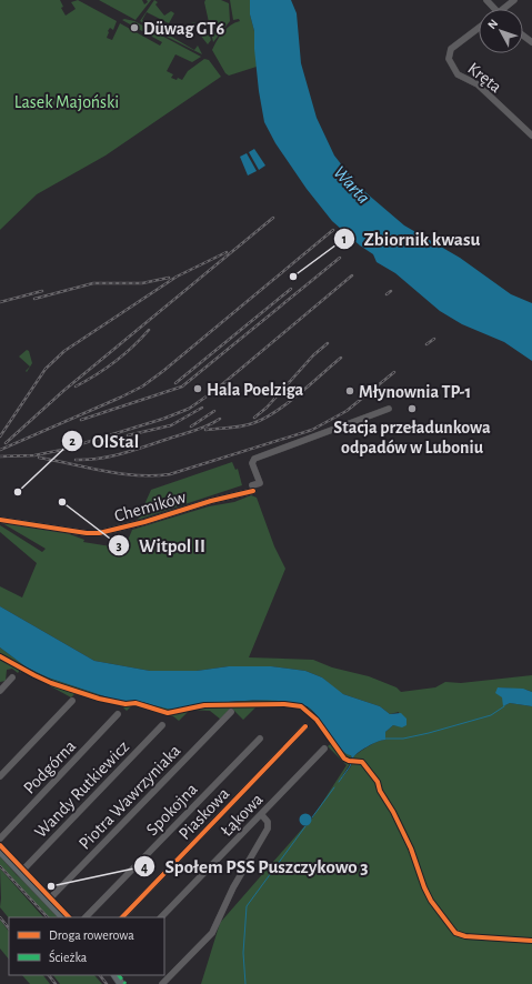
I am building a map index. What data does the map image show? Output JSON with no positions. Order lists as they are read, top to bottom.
{
  "streets": {
    "street": [
      "Kręta",
      "Chemików",
      "Podgórna",
      "Wandy Rutkiewicz",
      "Piotra Wawrzyniaka",
      "Spokojna",
      "Piaskowa",
      "Łąkowa"
    ]
  },
  "water": ["Warta"],
  "parks": ["Lasek Majoński"],
  "places": [
    "Düwag GT6",
    "Zbiornik kwasu",
    "Hala Poelziga",
    "Młynownia TP-1",
    "Stacja przeładunkowa odpadów w Luboniu",
    "OlStal",
    "Witpol II",
    "Społem PSS Puszczykowo 3"
  ],
  "legend": ["Droga rowerowa", "Ścieżka"],
  "north": "top left"
}
